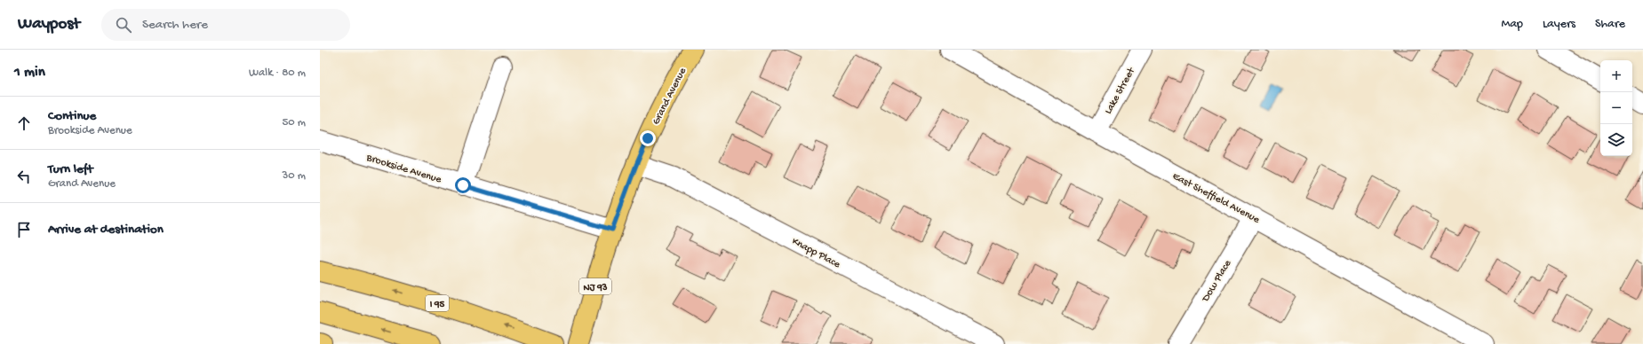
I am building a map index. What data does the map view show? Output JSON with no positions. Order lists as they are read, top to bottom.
{
  "streets": {
    "main road": ["Grand Avenue", "NJ 93", "I 95"],
    "street": [
      "Lake Street",
      "Brookside Avenue",
      "East Sheffield Avenue",
      "Knapp Place",
      "Dow Place"
    ]
  },
  "crossings": [
    ["Lake Street", "East Sheffield Avenue"],
    ["Grand Avenue", "Brookside Avenue"],
    ["Grand Avenue", "Knapp Place"],
    ["East Sheffield Avenue", "Dow Place"]
  ],
  "page": {
    "header": "Waypost",
    "search": "Search here",
    "nav": ["Map", "Layers", "Share"],
    "heading": ["1 min", "Walk · 80 m"],
    "map_buttons": ["+", "−"],
    "list": [
      ["Continue", "Brookside Avenue", "50 m"],
      ["Turn left", "Grand Avenue", "30 m"],
      "Arrive at destination"
    ]
  }
}
